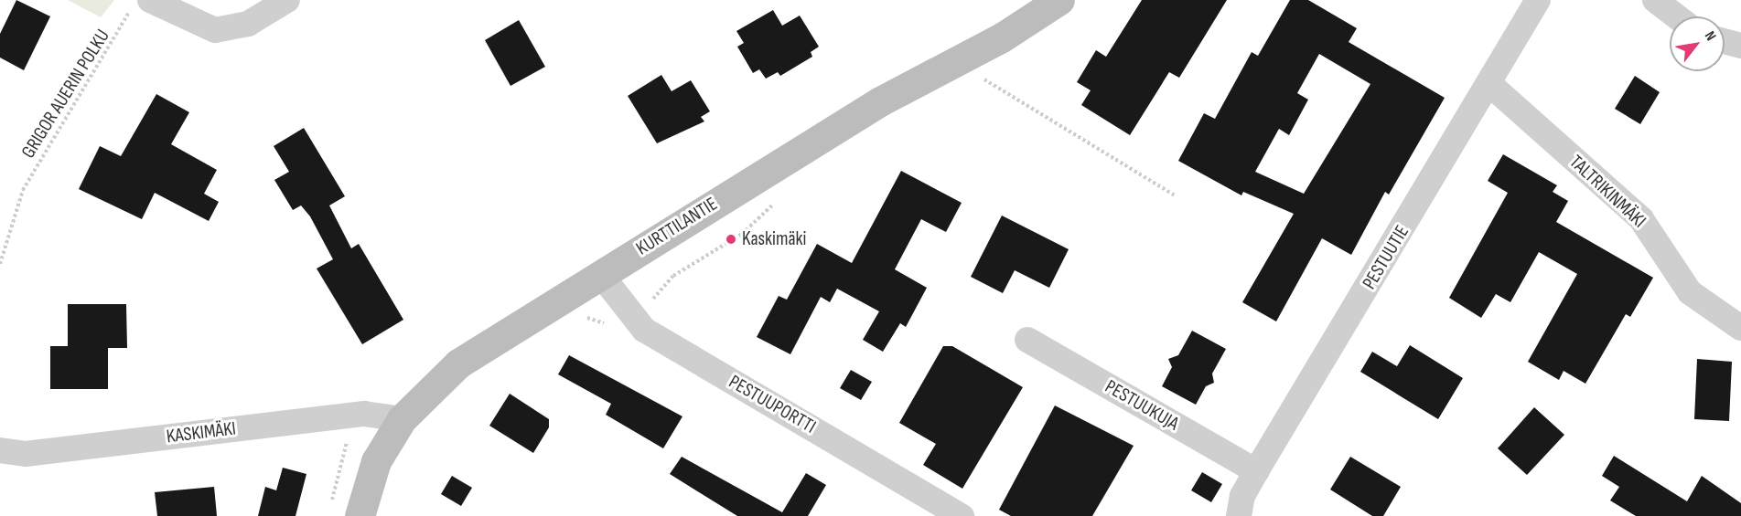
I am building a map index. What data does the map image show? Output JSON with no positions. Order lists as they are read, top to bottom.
{
  "streets": {
    "street": [
      "TALTRIKINMÄKI",
      "KURTTILANTIE",
      "PESTUUTIE",
      "PESTUUPORTTI",
      "PESTUUKUJA",
      "KASKIMÄKI"
    ],
    "path": ["GRIGOR AUERIN POLKU"]
  },
  "crossings": [
    ["TALTRIKINMÄKI", "PESTUUTIE"],
    ["KURTTILANTIE", "PESTUUPORTTI"],
    ["KURTTILANTIE", "KASKIMÄKI"],
    ["PESTUUTIE", "PESTUUKUJA"]
  ],
  "places": ["Kaskimäki"],
  "north": "top right"
}
